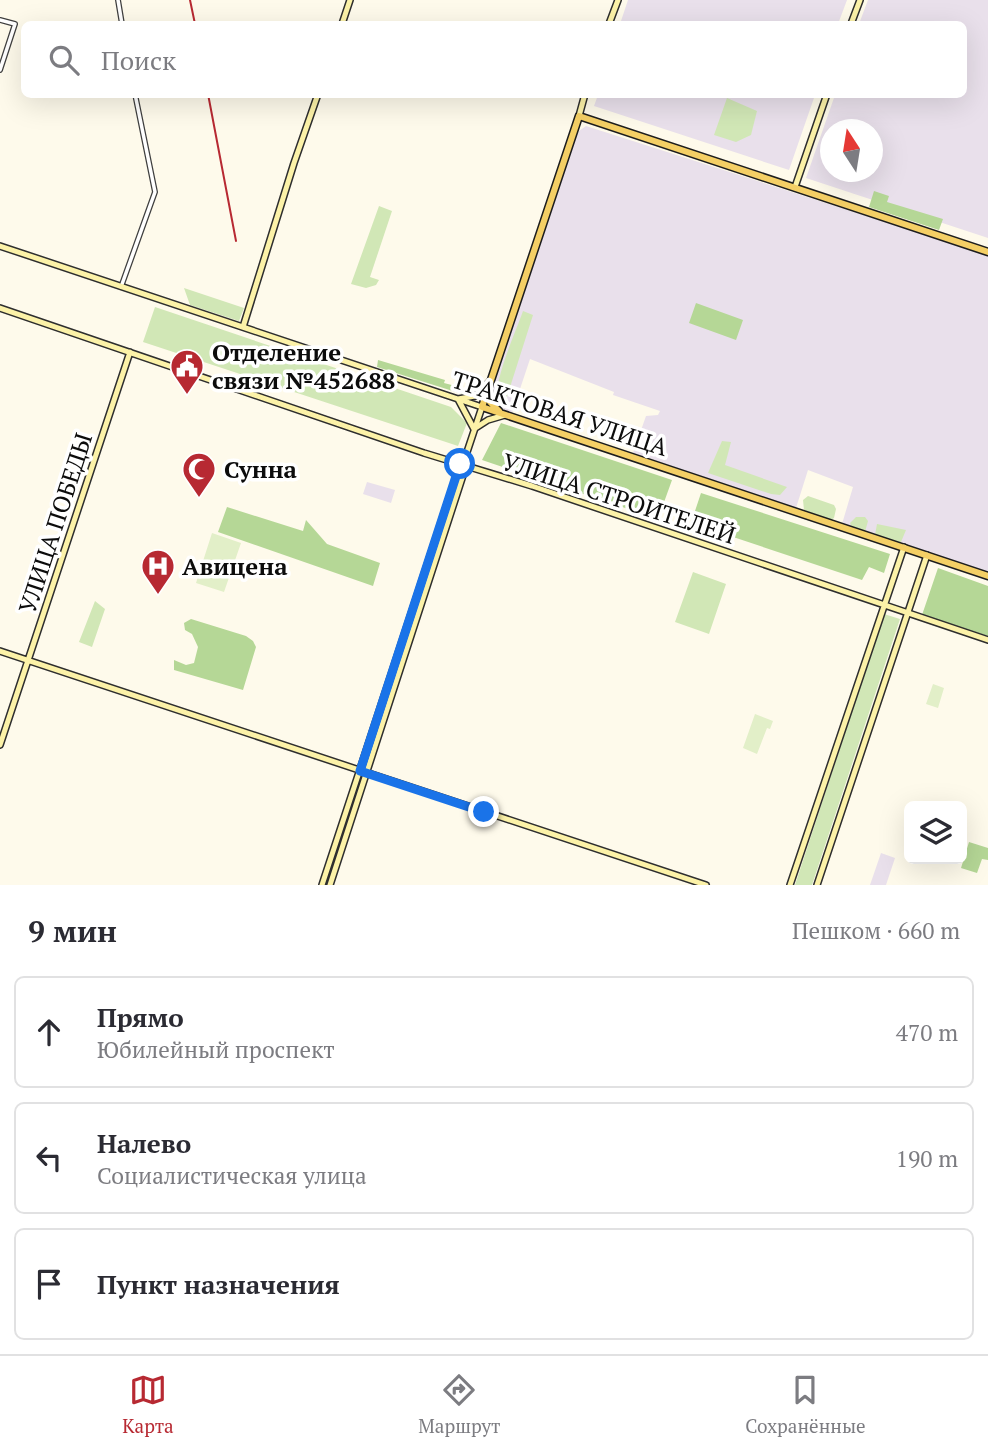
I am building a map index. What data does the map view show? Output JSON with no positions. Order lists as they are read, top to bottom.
{
  "streets": {
    "main road": ["ТРАКТОВАЯ УЛИЦА", "УЛИЦА СТРОИТЕЛЕЙ", "УЛИЦА ПОБЕДЫ"]
  },
  "crossings": [
    ["УЛИЦА СТРОИТЕЛЕЙ", "УЛИЦА ПОБЕДЫ"]
  ],
  "places": {
    "public building": ["Отделение связи №452688"],
    "mosque": ["Сунна"],
    "hospital": ["Авицена"]
  },
  "north": "top",
  "page": {
    "search": "Поиск",
    "heading": ["9 мин", "Пешком · 660 m"],
    "list": [
      ["Прямо", "Юбилейный проспект", "470 m"],
      ["Налево", "Социалистическая улица", "190 m"],
      "Пункт назначения"
    ],
    "nav": ["Карта", "Маршрут", "Сохранённые"]
  }
}
